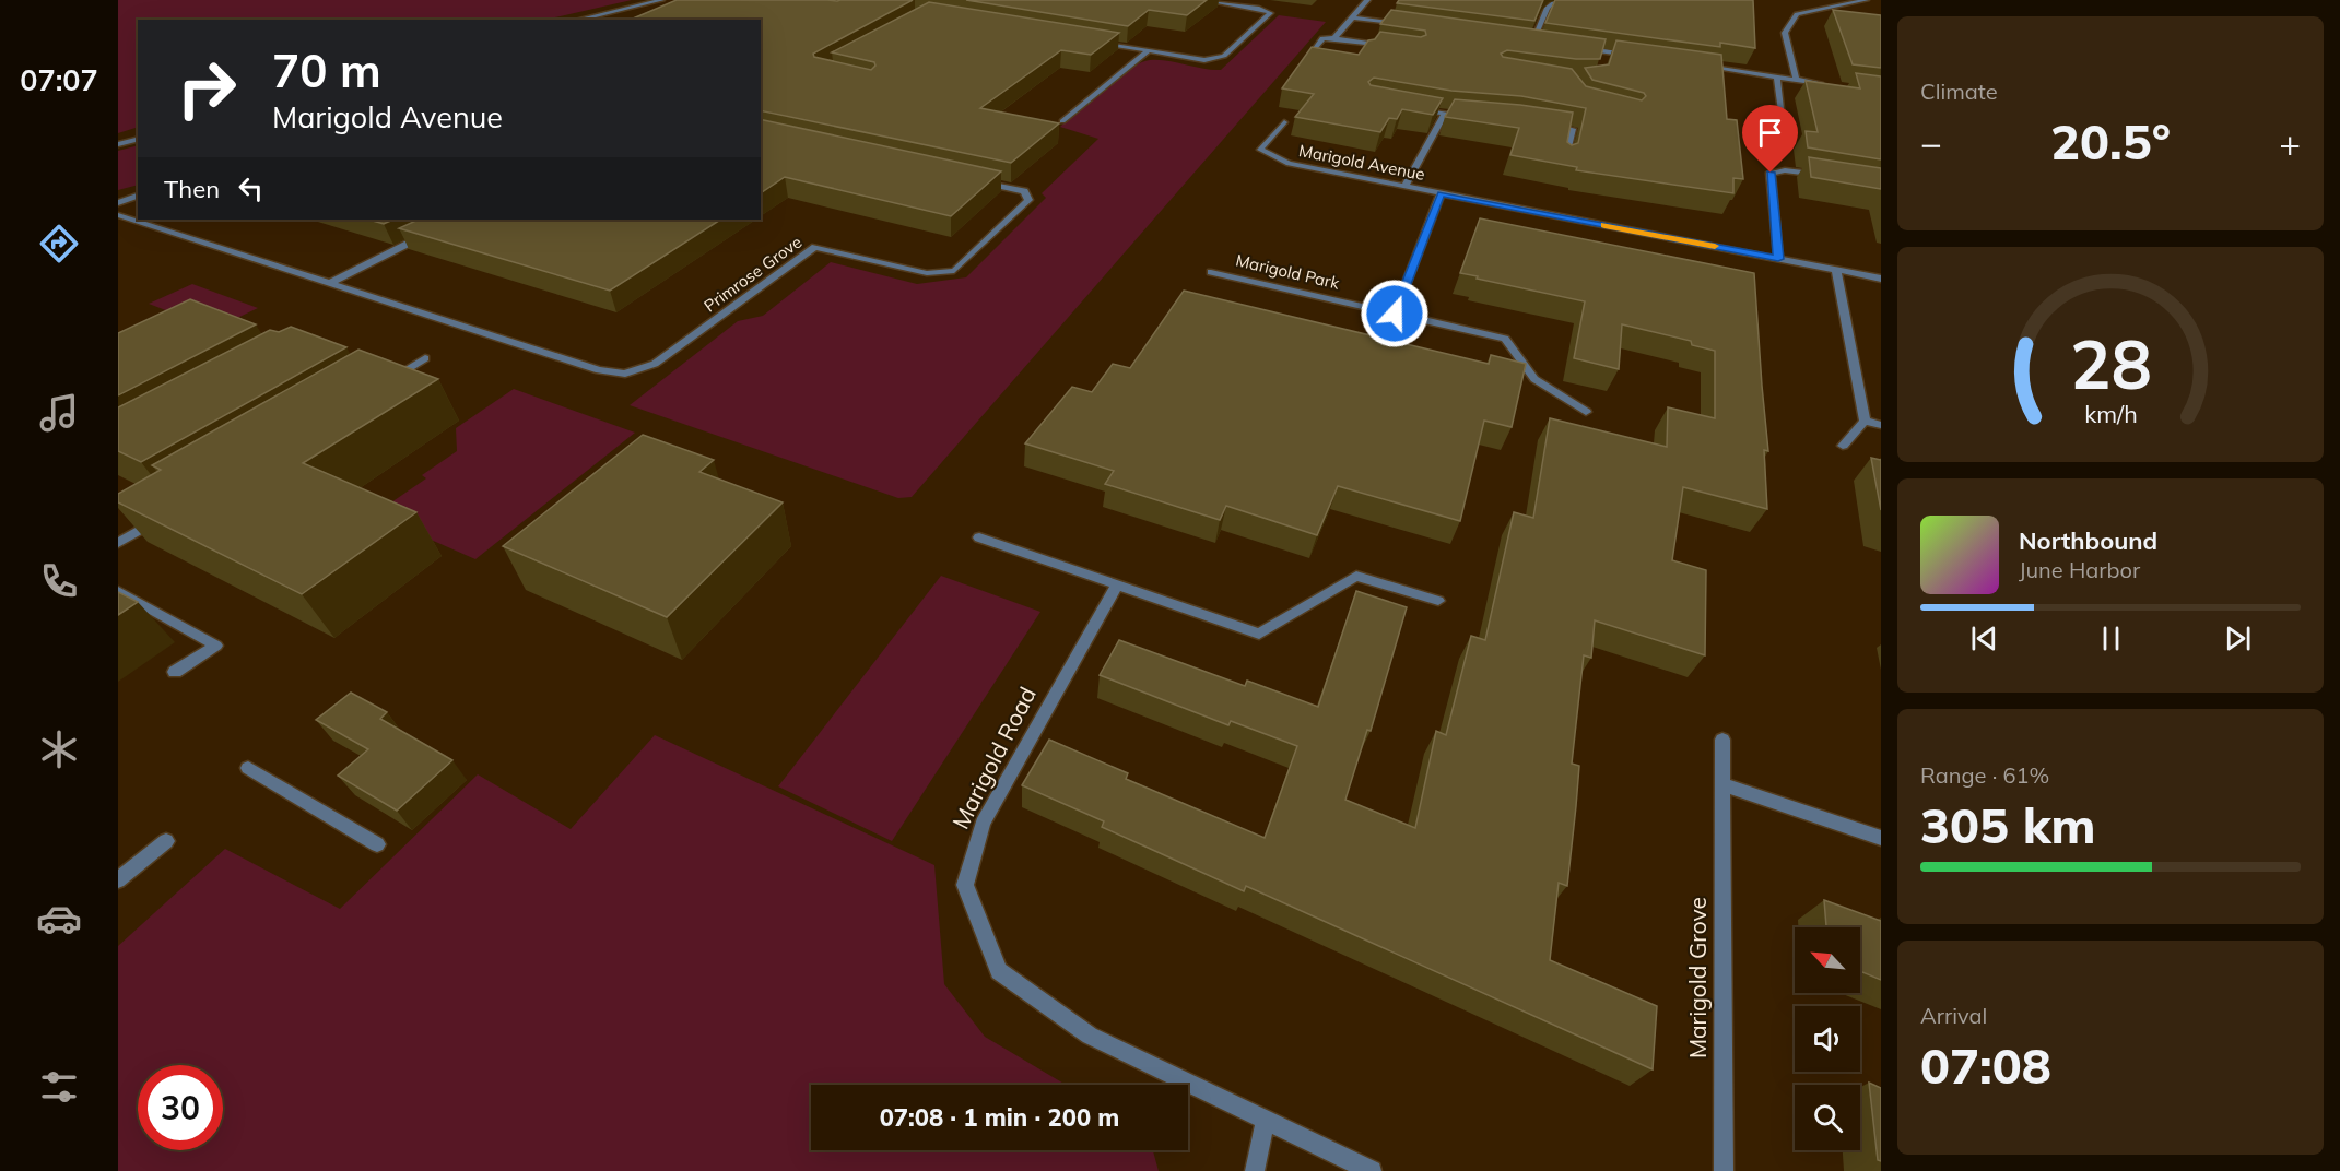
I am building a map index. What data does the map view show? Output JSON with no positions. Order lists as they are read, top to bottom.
{
  "streets": {
    "street": [
      "Marigold Avenue",
      "Marigold Park",
      "Primrose Grove",
      "Marigold Road",
      "Marigold Grove"
    ]
  },
  "north": "top left",
  "page": {
    "tabs": "07:07",
    "tile": [
      "Climate",
      ["Range · 61%", "305 km"],
      ["Arrival", "07:08"]
    ],
    "turn": ["70 m", "Marigold Avenue"],
    "heat": ["−", "20.5°", "+"],
    "then": "Then",
    "song": ["Northbound", "June Harbor"],
    "limit": "30",
    "trip": "07:08 · 1 min · 200 m",
    "gauge": ["28", "km/h"]
  }
}
